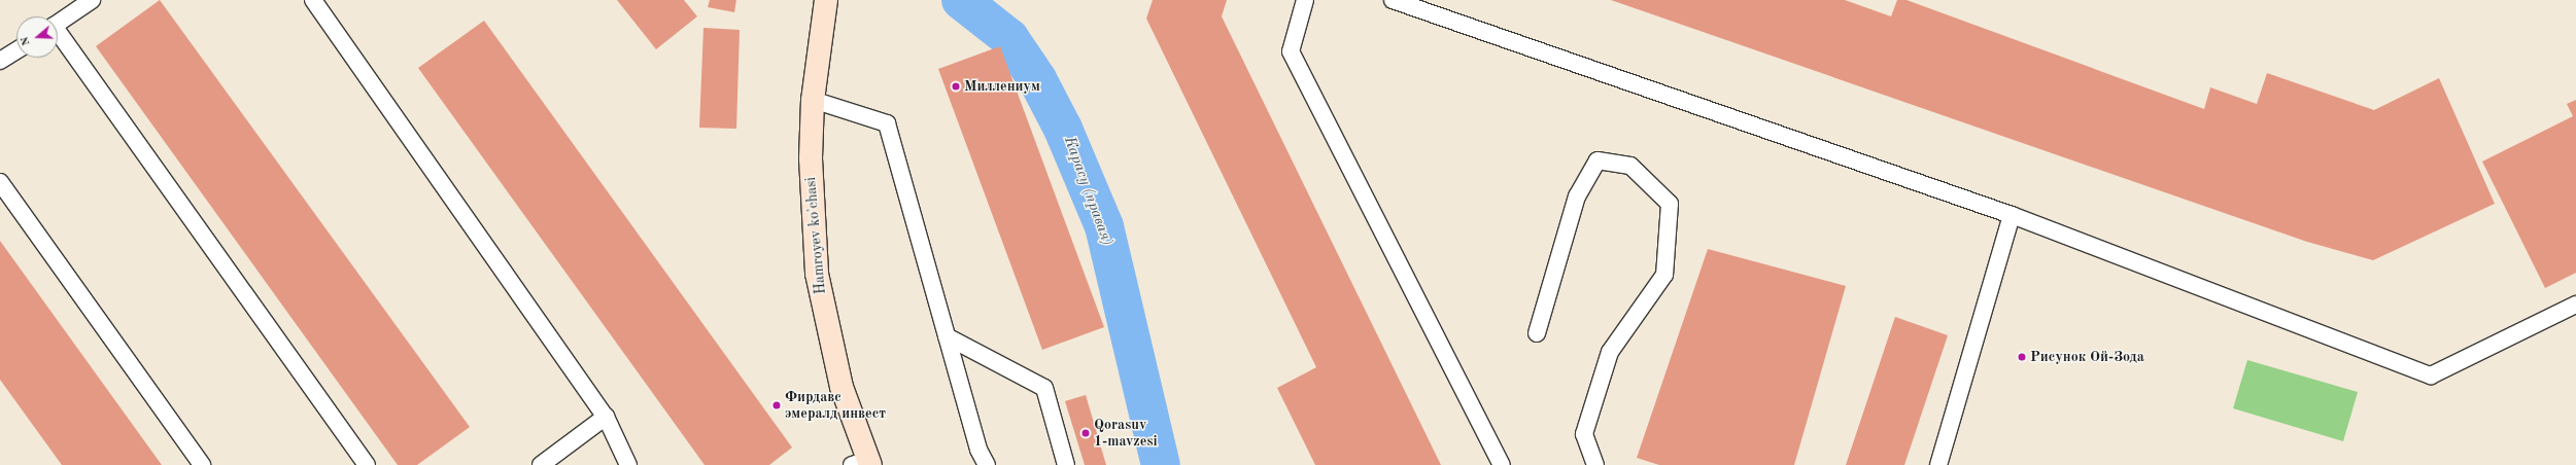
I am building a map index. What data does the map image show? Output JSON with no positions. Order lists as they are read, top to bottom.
{
  "streets": {
    "main road": ["Hamroyev ko'chasi"]
  },
  "water": ["Карасу (правая)"],
  "places": [
    "Миллениум",
    "Рисунок Ой-Зода",
    "Фирдавс эмералд инвест",
    "Qorasuv 1-mavzesi"
  ],
  "north": "left"
}
